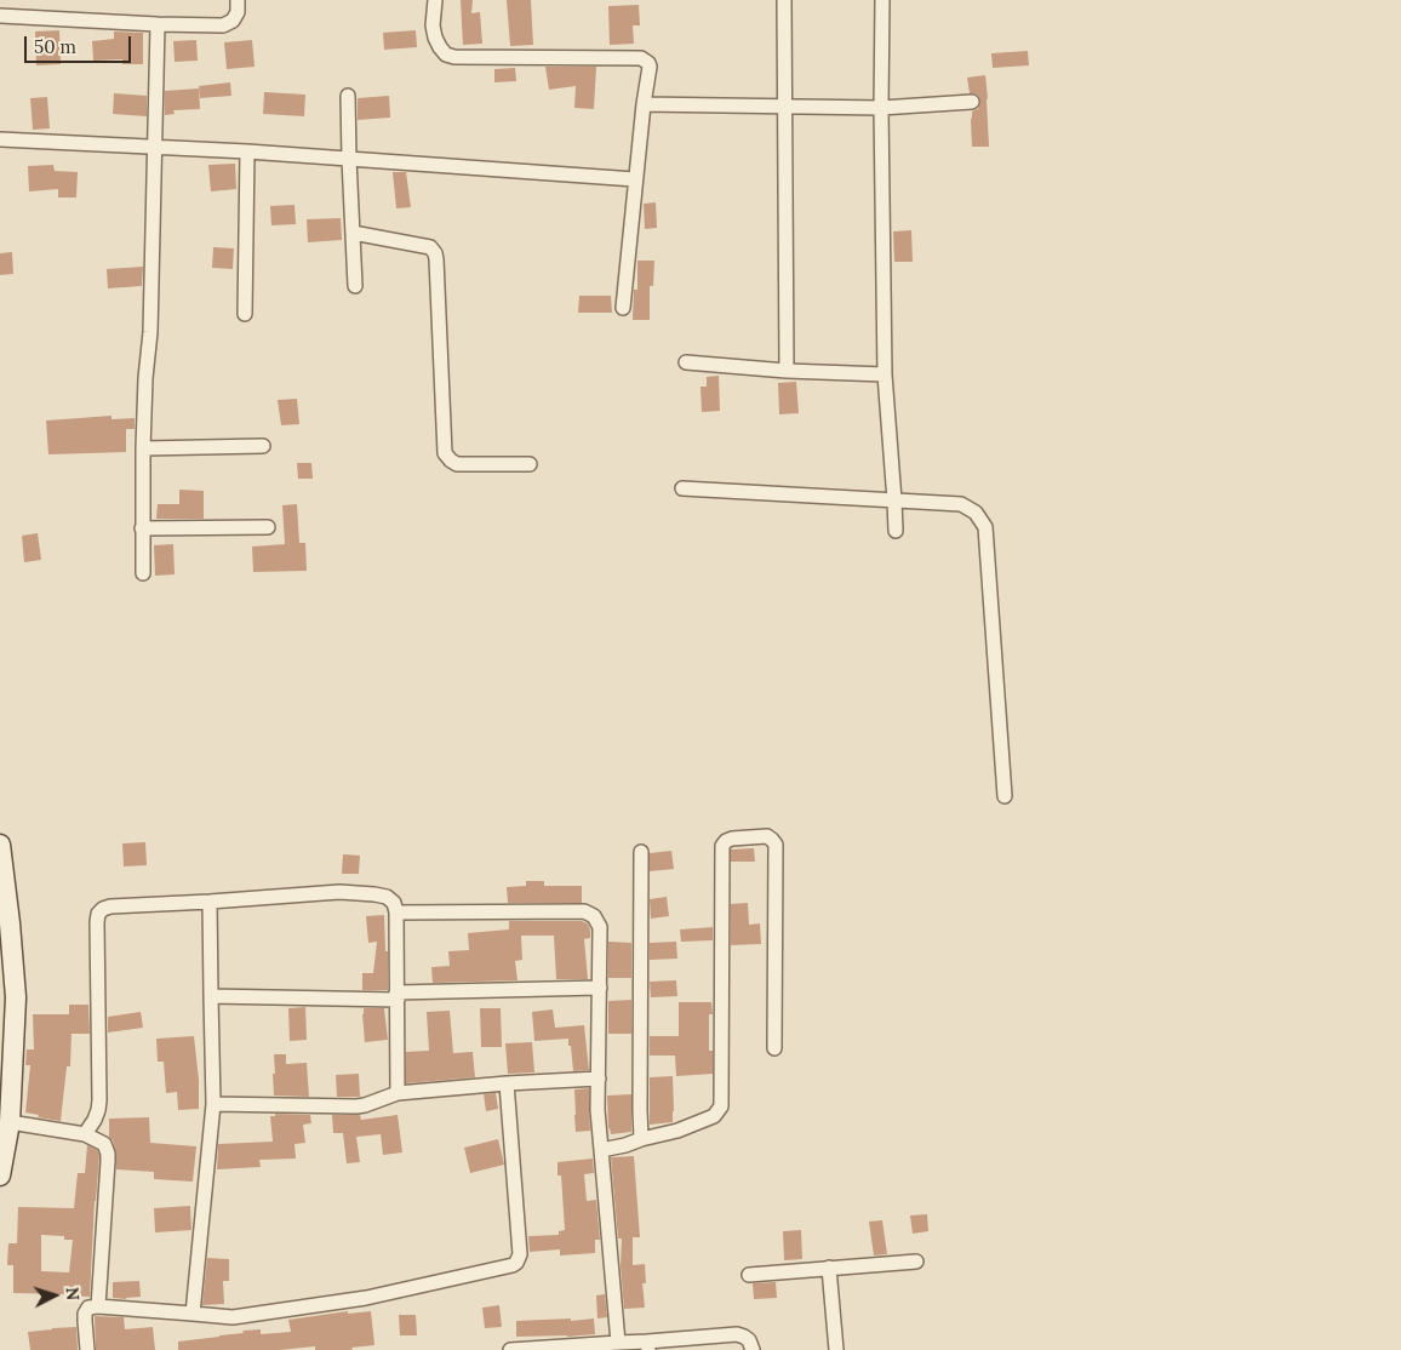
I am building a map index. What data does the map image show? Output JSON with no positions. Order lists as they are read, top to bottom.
{
  "scale_bar": "50 m",
  "north": "right"
}
